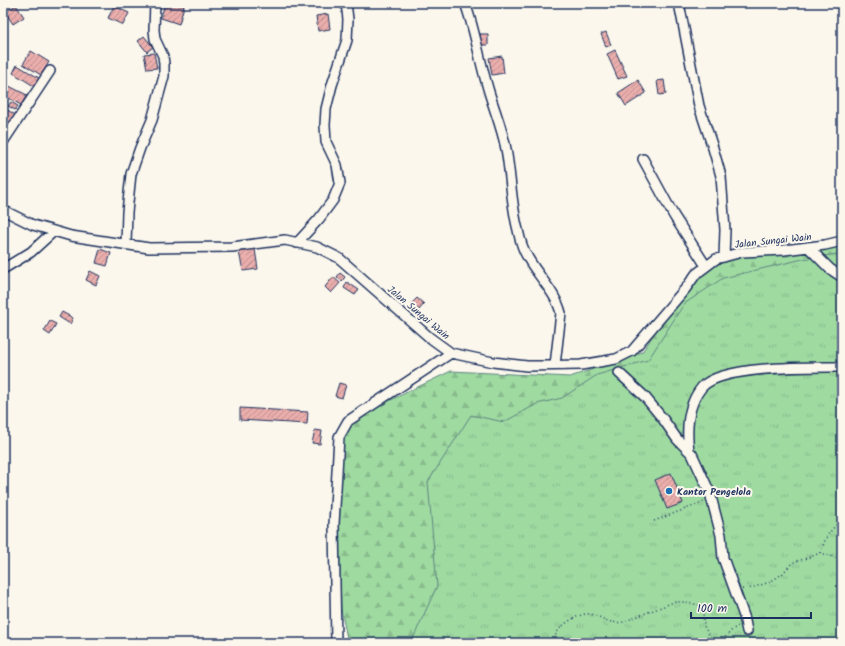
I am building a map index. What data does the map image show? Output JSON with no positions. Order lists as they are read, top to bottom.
{
  "streets": {
    "street": ["Jalan Sungai Wain"]
  },
  "places": ["Kantor Pengelola"],
  "scale_bar": "100 m"
}
